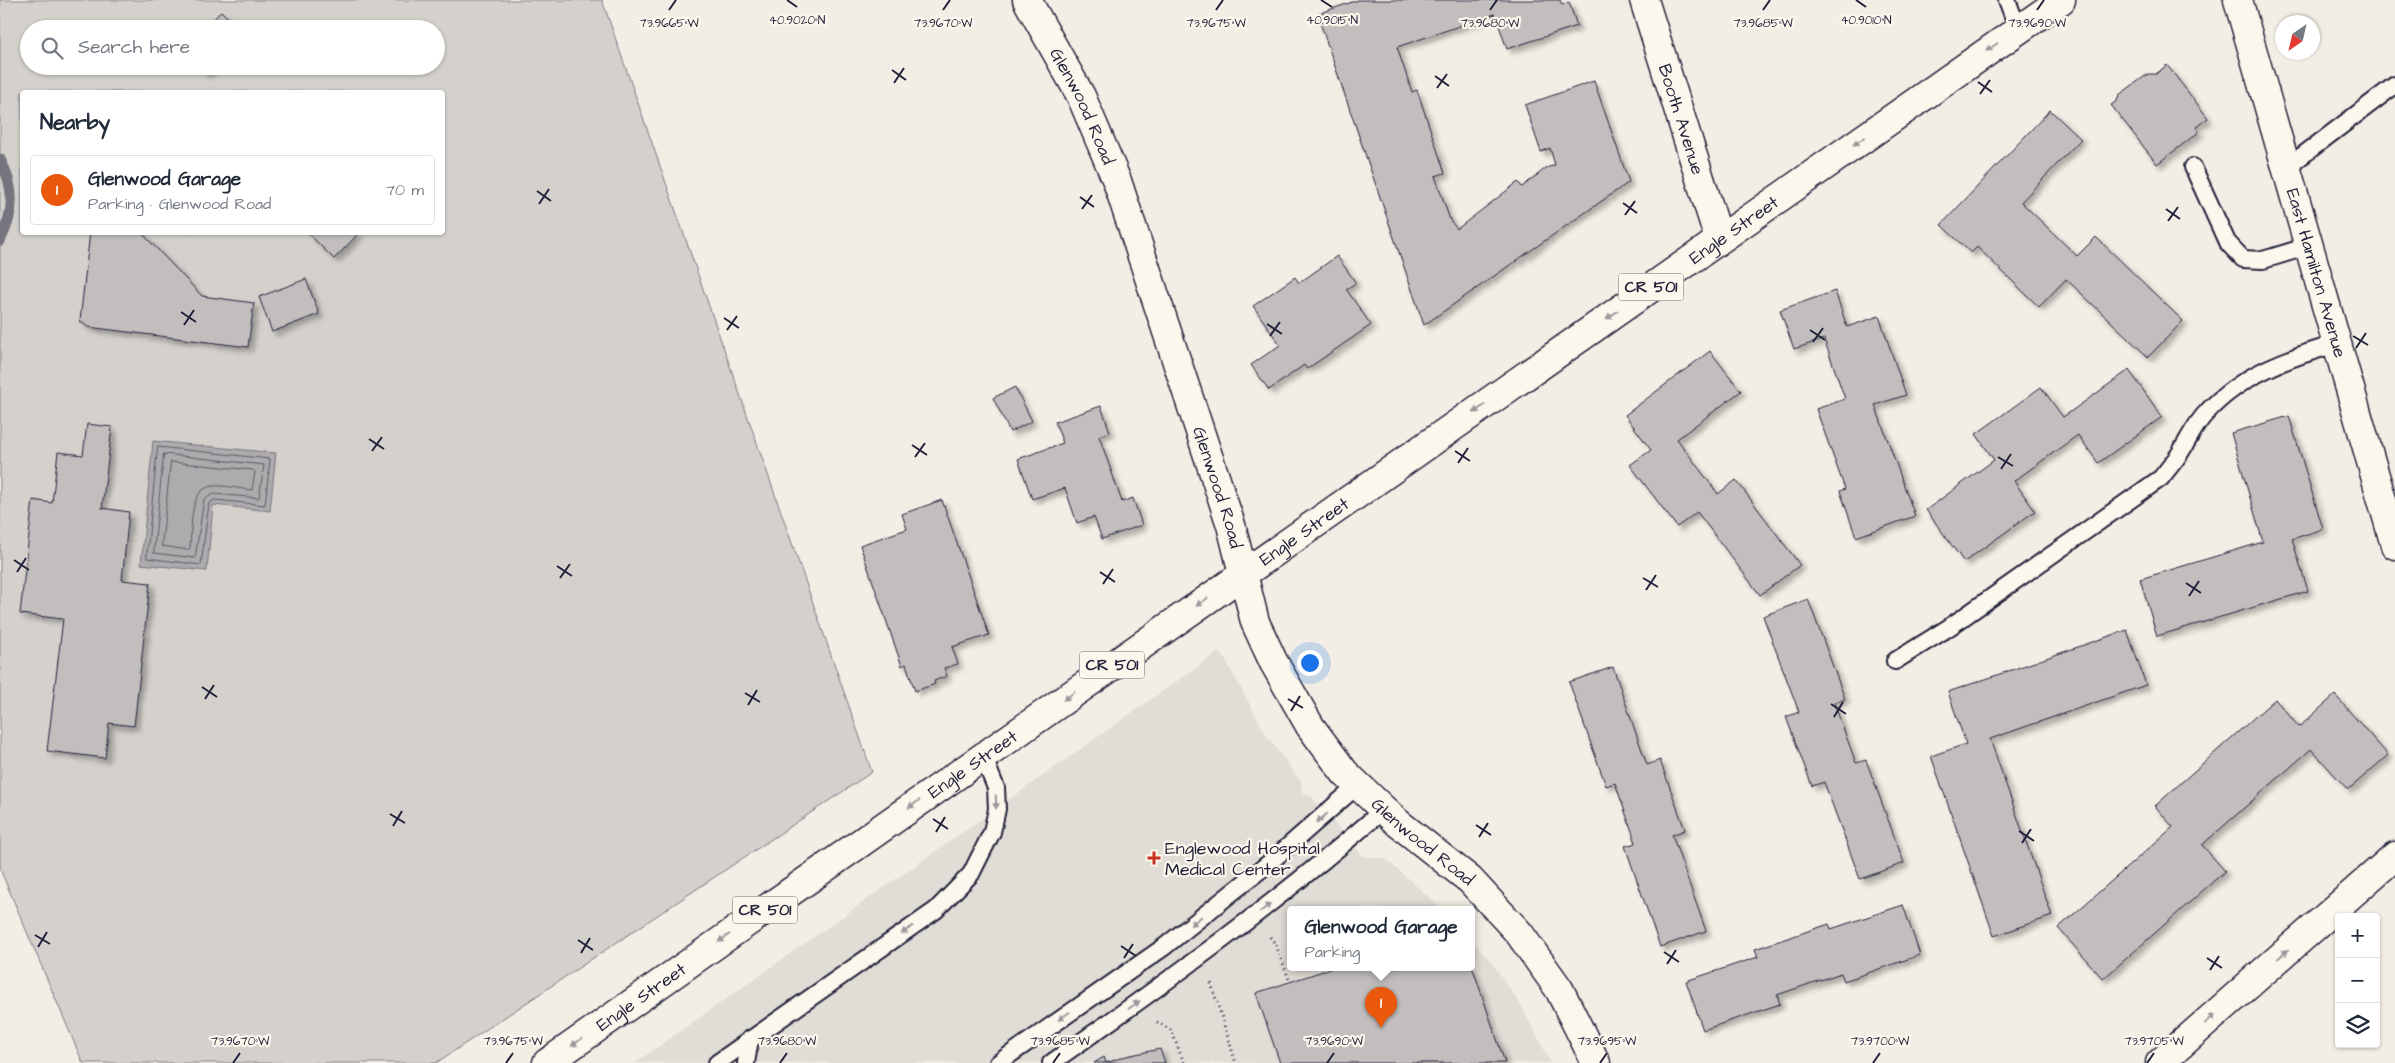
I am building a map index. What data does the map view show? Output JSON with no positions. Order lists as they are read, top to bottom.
{
  "streets": {
    "main road": [
      "Glenwood Road",
      "Booth Avenue",
      "Engle Street",
      "East Hamilton Avenue",
      "CR 501"
    ]
  },
  "crossings": [
    ["Glenwood Road", "Engle Street"],
    ["Booth Avenue", "Engle Street"]
  ],
  "one_way": ["Engle Street"],
  "places": {
    "health": ["Englewood Hospital Medical Center"]
  },
  "north": "bottom left",
  "page": {
    "search": "Search here",
    "heading": "Nearby",
    "list": [
      {
        "mark": "1",
        "name": "Glenwood Garage",
        "note": "Parking · Glenwood Road",
        "value": "70 m"
      }
    ],
    "popup": ["Glenwood Garage", "Parking"],
    "map_buttons": ["+", "−"],
    "pins": "1"
  },
  "coordinates": [
    "40.9020°N",
    "40.9015°N",
    "40.9010°N",
    "73.9665°W",
    "73.9670°W",
    "73.9675°W",
    "73.9680°W",
    "73.9685°W",
    "73.9690°W",
    "73.9695°W",
    "73.9700°W",
    "73.9705°W"
  ]
}
